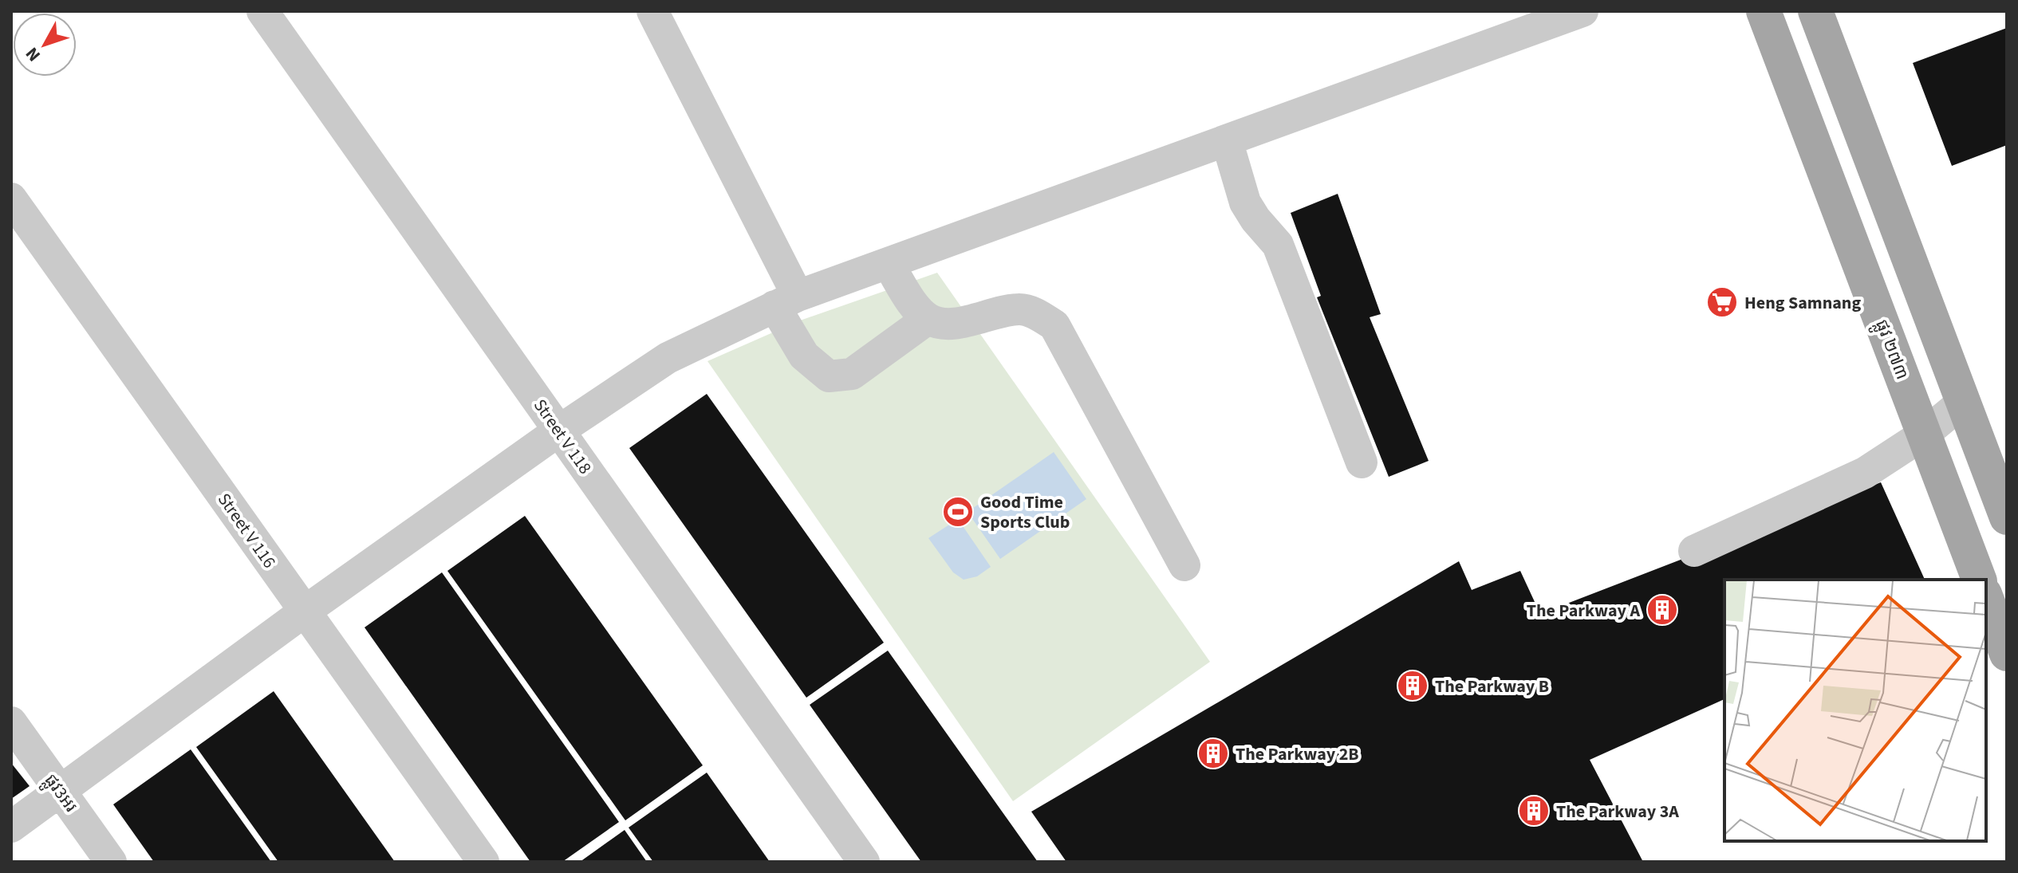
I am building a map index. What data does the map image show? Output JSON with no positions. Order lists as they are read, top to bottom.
{
  "streets": {
    "main road": ["ផ្លូវ ២៧៣"],
    "street": ["Street V 118", "Street V 116", "ផ្លូវ3អរ"]
  },
  "places": {
    "supermarket": ["Heng Samnang"],
    "sports": ["Good Time Sports Club"],
    "building": [
      "The Parkway A",
      "The Parkway B",
      "The Parkway 2B",
      "The Parkway 3A"
    ]
  },
  "north": "bottom left"
}
